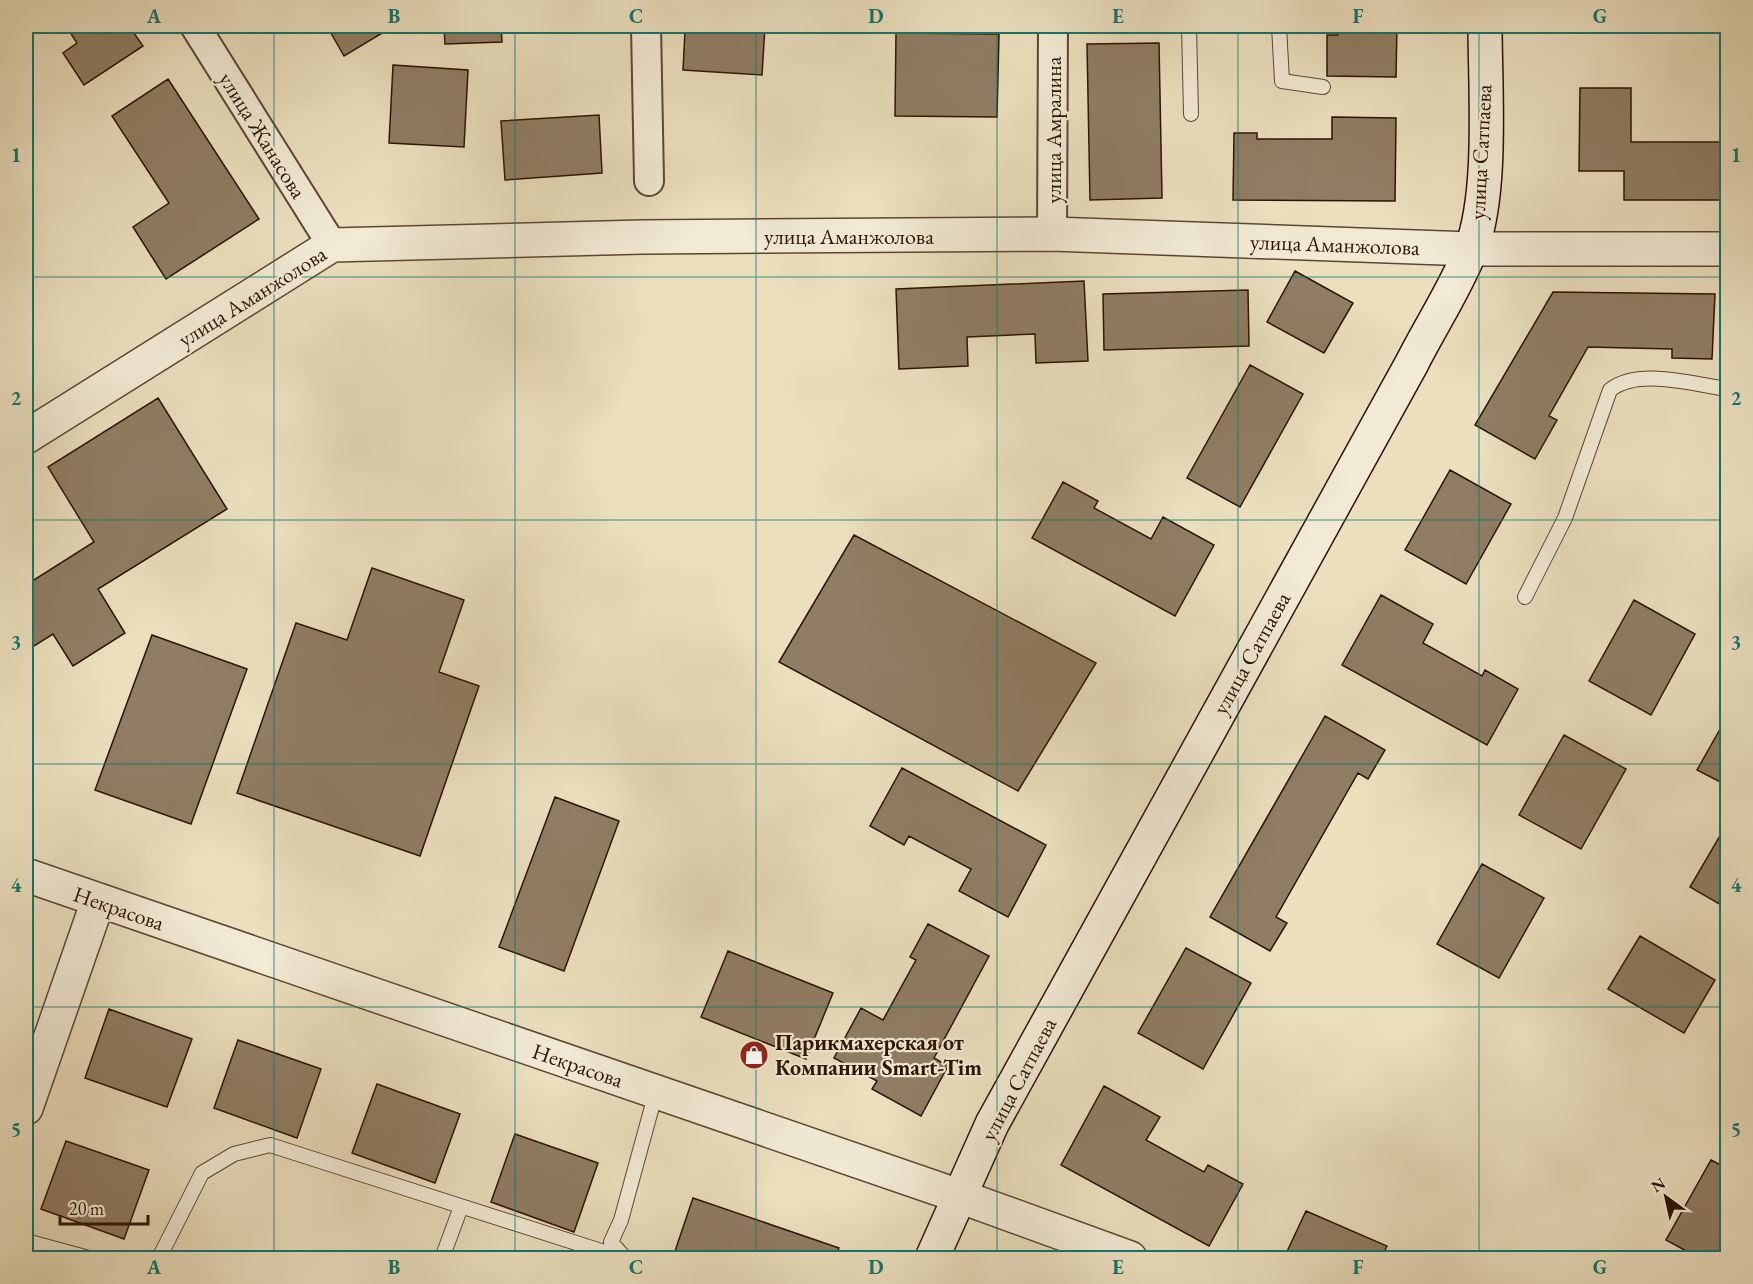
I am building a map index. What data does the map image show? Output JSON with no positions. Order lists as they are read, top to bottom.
{
  "streets": {
    "street": [
      "улица Амралина",
      "улица Жанасова",
      "улица Сатпаева",
      "улица Аманжолова",
      "Некрасова"
    ]
  },
  "crossings": [
    ["улица Амралина", "улица Аманжолова"],
    ["улица Жанасова", "улица Аманжолова"],
    ["улица Сатпаева", "улица Аманжолова"],
    ["улица Сатпаева", "Некрасова"]
  ],
  "places": {
    "shop": ["Парикмахерская от Компании Smart-Tim"]
  },
  "scale_bar": "20 m",
  "north": "top left",
  "grid": {
    "columns": [
      "A",
      "B",
      "C",
      "D",
      "E",
      "F",
      "G"
    ],
    "rows": [
      "1",
      "2",
      "3",
      "4",
      "5"
    ]
  }
}
